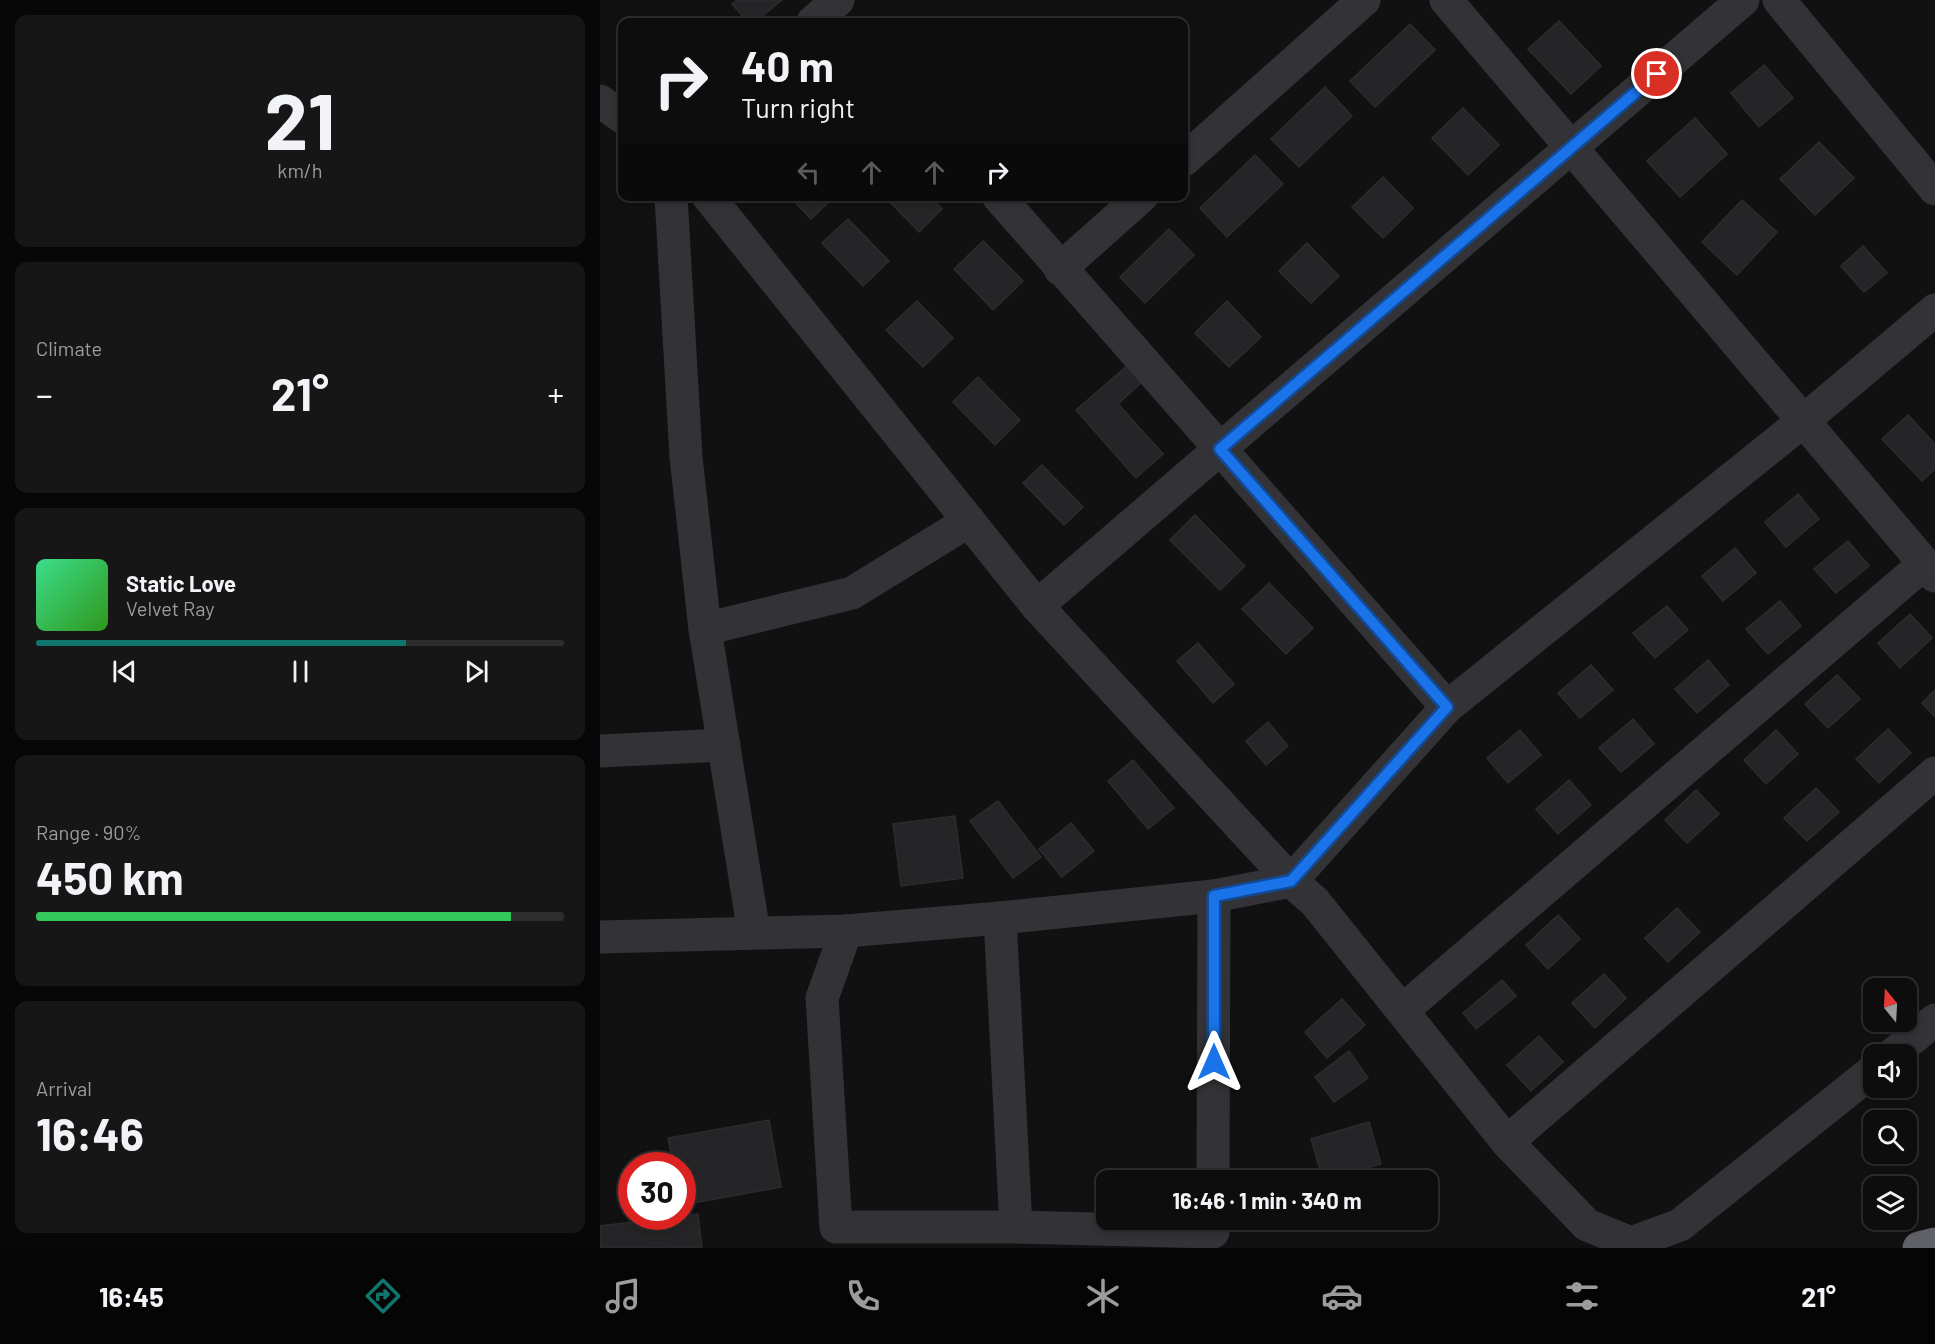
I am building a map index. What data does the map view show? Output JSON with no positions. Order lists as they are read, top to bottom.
{
  "north": "top",
  "page": {
    "tile": [
      ["21", "km/h"],
      "Climate",
      ["Range · 90%", "450 km"],
      ["Arrival", "16:46"]
    ],
    "turn": ["40 m", "Turn right"],
    "heat": ["−", "21°", "+"],
    "song": ["Static Love", "Velvet Ray"],
    "limit": "30",
    "trip": "16:46 · 1 min · 340 m",
    "tabs": ["16:45", "21°"]
  }
}
